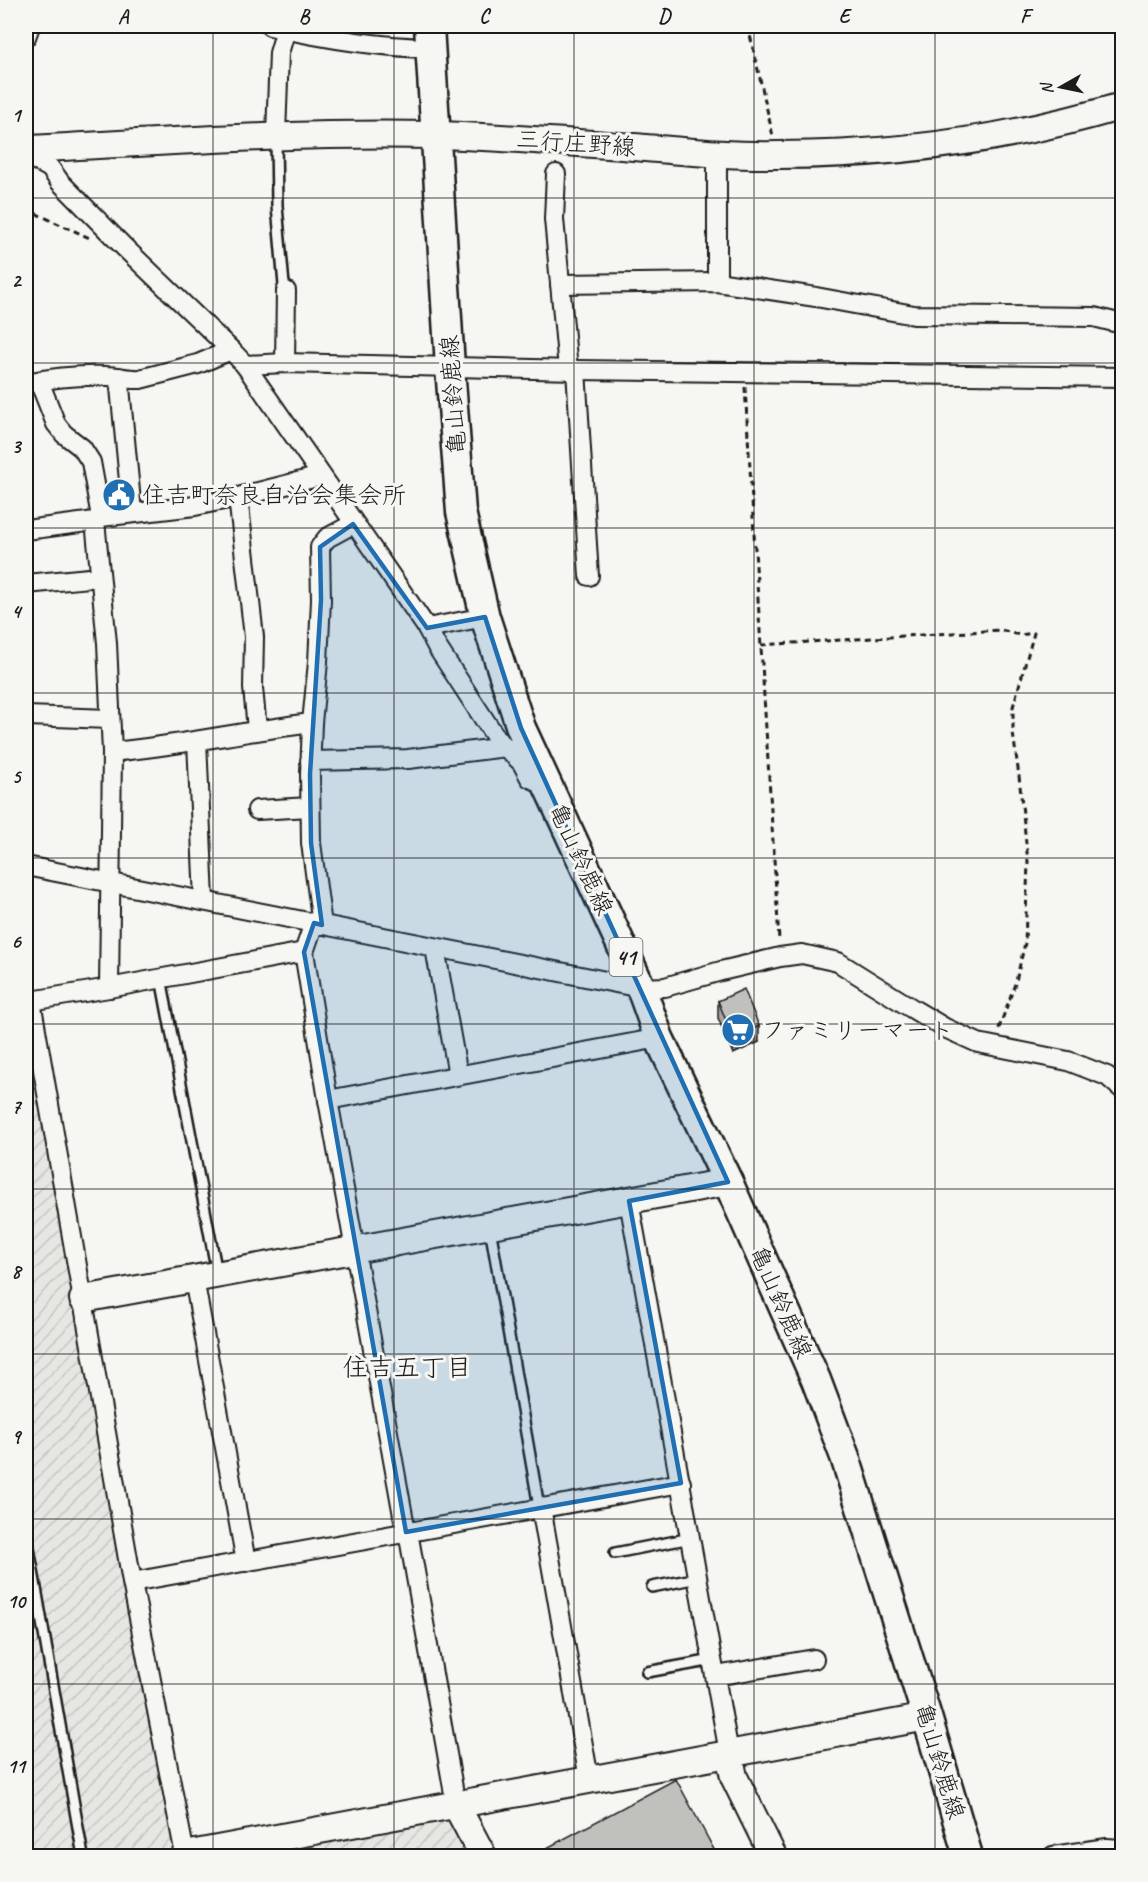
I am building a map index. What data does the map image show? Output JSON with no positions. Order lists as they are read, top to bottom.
{
  "streets": {
    "main road": ["亀山鈴鹿線", "41"],
    "street": ["三行庄野線"]
  },
  "crossings": [
    ["三行庄野線", "亀山鈴鹿線"]
  ],
  "districts": ["住吉五丁目"],
  "places": {
    "public building": ["住吉町奈良自治会集会所"],
    "supermarket": ["ファミリーマート"]
  },
  "north": "left",
  "grid": {
    "columns": [
      "A",
      "B",
      "C",
      "D",
      "E",
      "F"
    ],
    "rows": [
      "1",
      "2",
      "3",
      "4",
      "5",
      "6",
      "7",
      "8",
      "9",
      "10",
      "11"
    ]
  }
}
